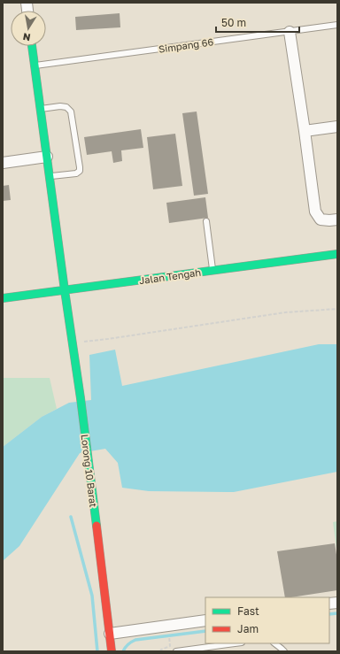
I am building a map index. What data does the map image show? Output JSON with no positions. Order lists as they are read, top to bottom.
{
  "streets": {
    "street": ["Jalan Tengah", "Lorong 10 Barat"],
    "lane": ["Simpang 66"]
  },
  "crossings": [
    ["Simpang 66", "Lorong 10 Barat"],
    ["Jalan Tengah", "Lorong 10 Barat"]
  ],
  "legend": ["Fast", "Jam"],
  "scale_bar": "50 m",
  "north": "bottom"
}
